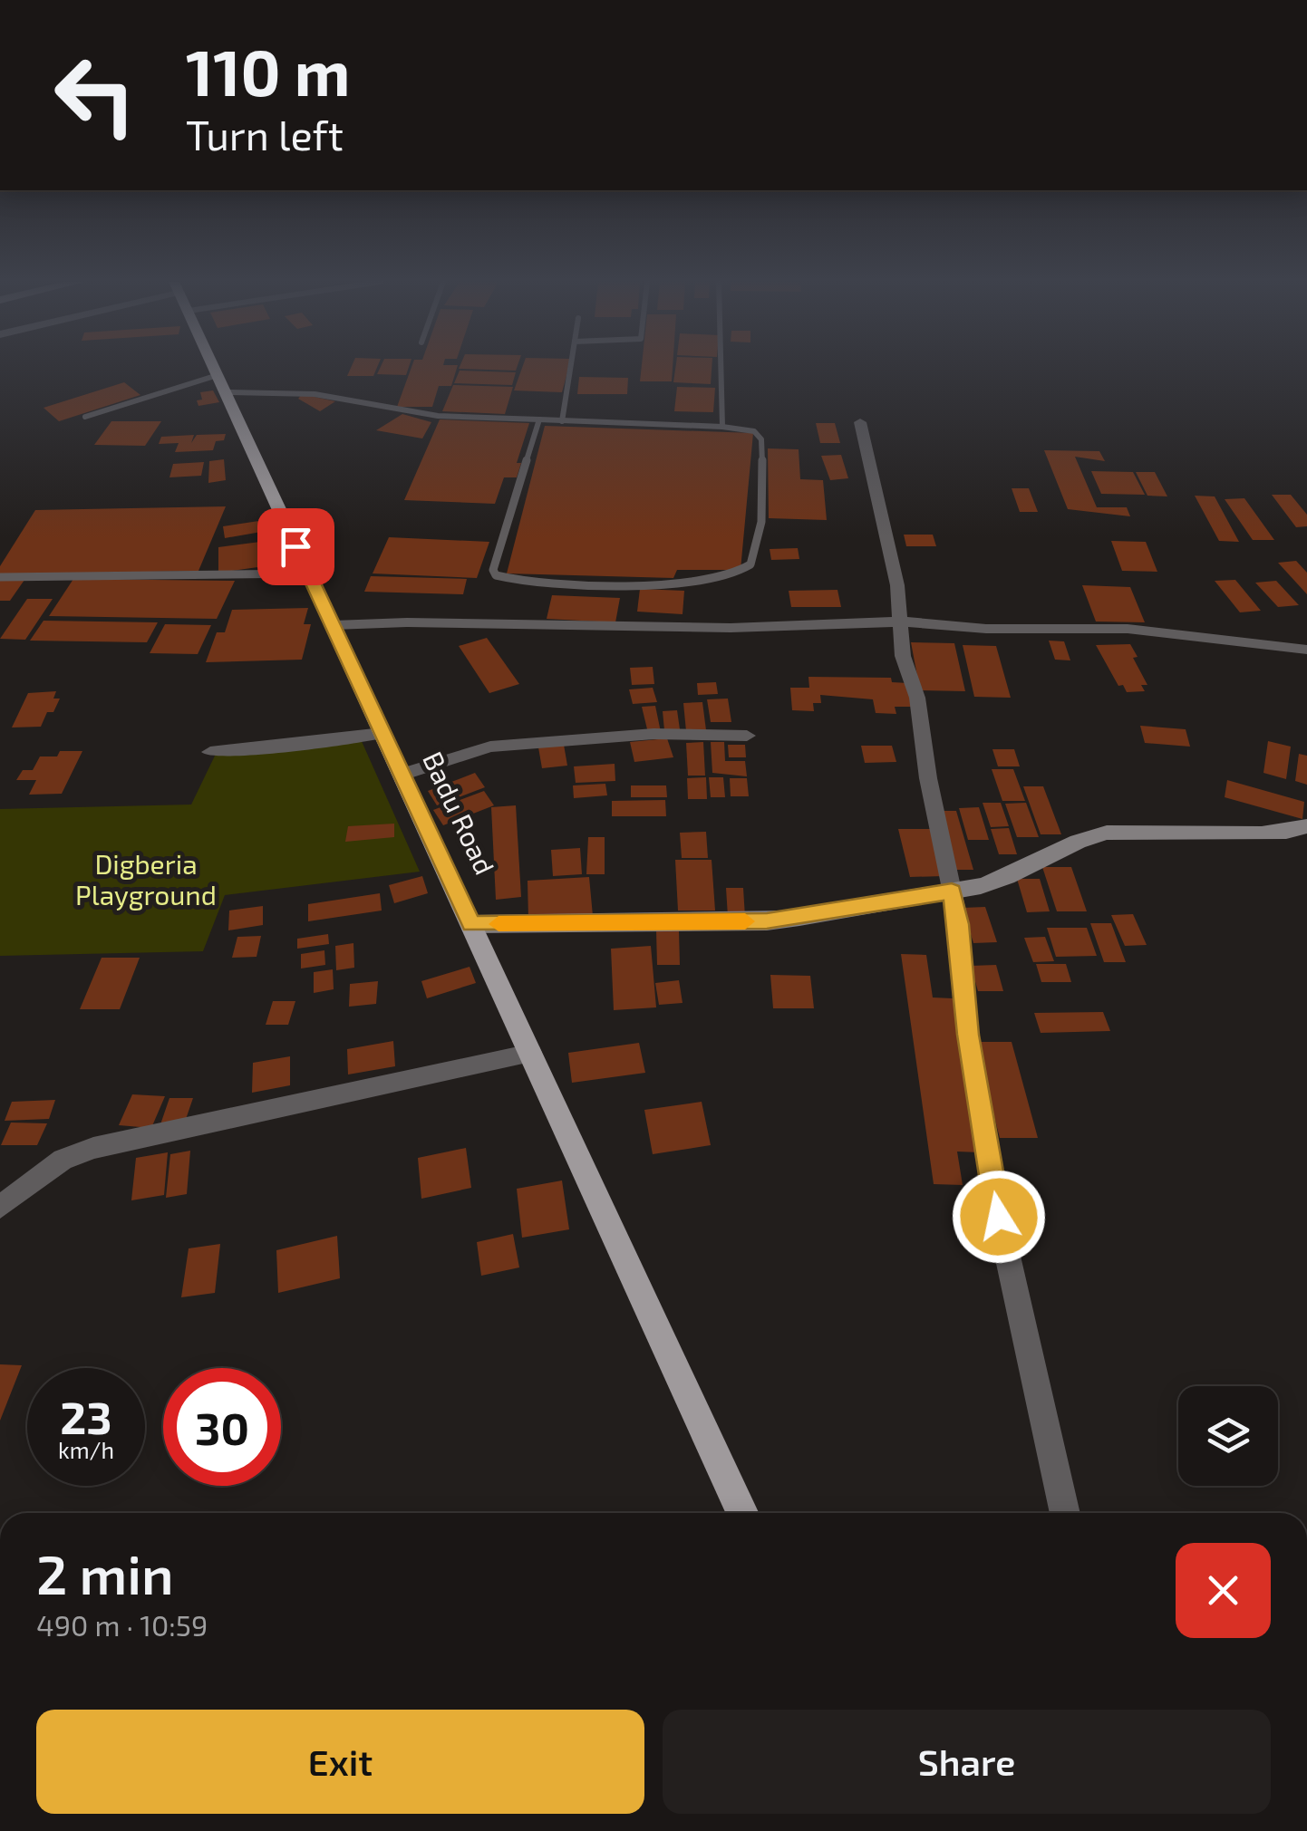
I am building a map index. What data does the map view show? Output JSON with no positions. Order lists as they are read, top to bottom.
{
  "streets": {
    "main road": ["Badu Road"]
  },
  "parks": ["Digberia Playground"],
  "page": {
    "turn": ["110 m", "Turn left"],
    "speed": "23 km/h",
    "limit": "30",
    "heading": ["2 min", "490 m · 10:59"],
    "buttons": ["Exit", "Share"]
  }
}
